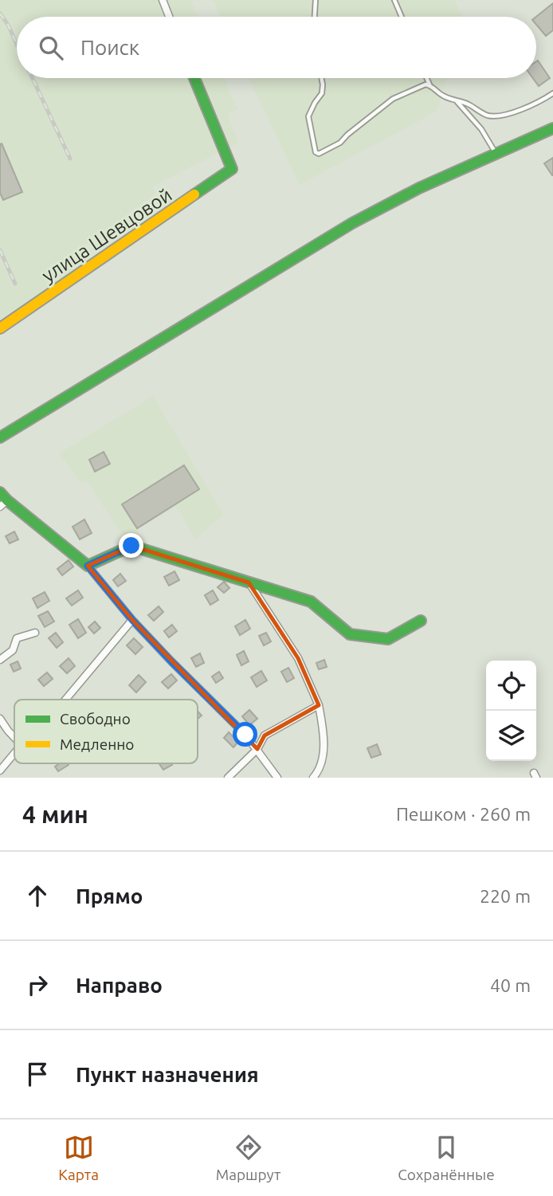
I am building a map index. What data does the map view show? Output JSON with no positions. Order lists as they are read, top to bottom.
{
  "streets": {
    "street": ["улица Шевцовой"]
  },
  "legend": ["Свободно", "Медленно"],
  "page": {
    "search": "Поиск",
    "heading": ["4 мин", "Пешком · 260 m"],
    "list": [
      ["Прямо", "220 m"],
      ["Направо", "40 m"],
      "Пункт назначения"
    ],
    "nav": ["Карта", "Маршрут", "Сохранённые"]
  }
}
